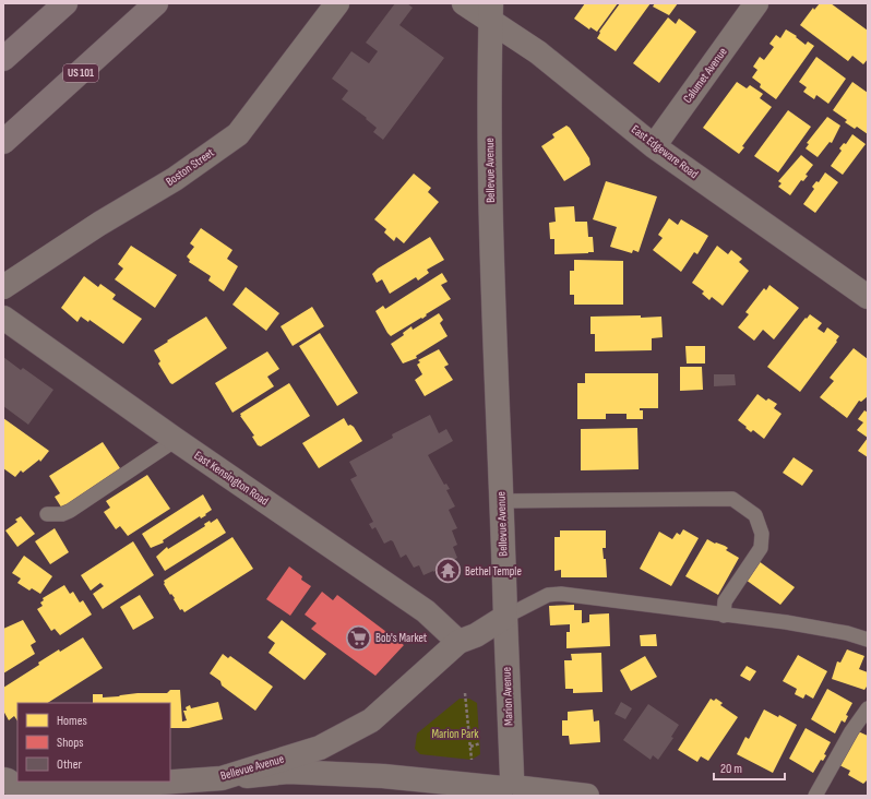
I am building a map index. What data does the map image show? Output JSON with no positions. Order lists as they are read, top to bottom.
{
  "streets": {
    "highway": ["US 101"],
    "street": [
      "Calumet Avenue",
      "East Edgeware Road",
      "Boston Street",
      "Bellevue Avenue",
      "East Kensington Road",
      "Marion Avenue"
    ]
  },
  "crossings": [
    ["Calumet Avenue", "East Edgeware Road"],
    ["East Edgeware Road", "Bellevue Avenue"],
    ["Bellevue Avenue", "East Kensington Road"],
    ["Bellevue Avenue", "Marion Avenue"]
  ],
  "parks": ["Marion Park"],
  "places": {
    "temple": ["Bethel Temple"],
    "supermarket": ["Bob's Market"]
  },
  "legend": ["Homes", "Shops", "Other"],
  "scale_bar": "20 m"
}
